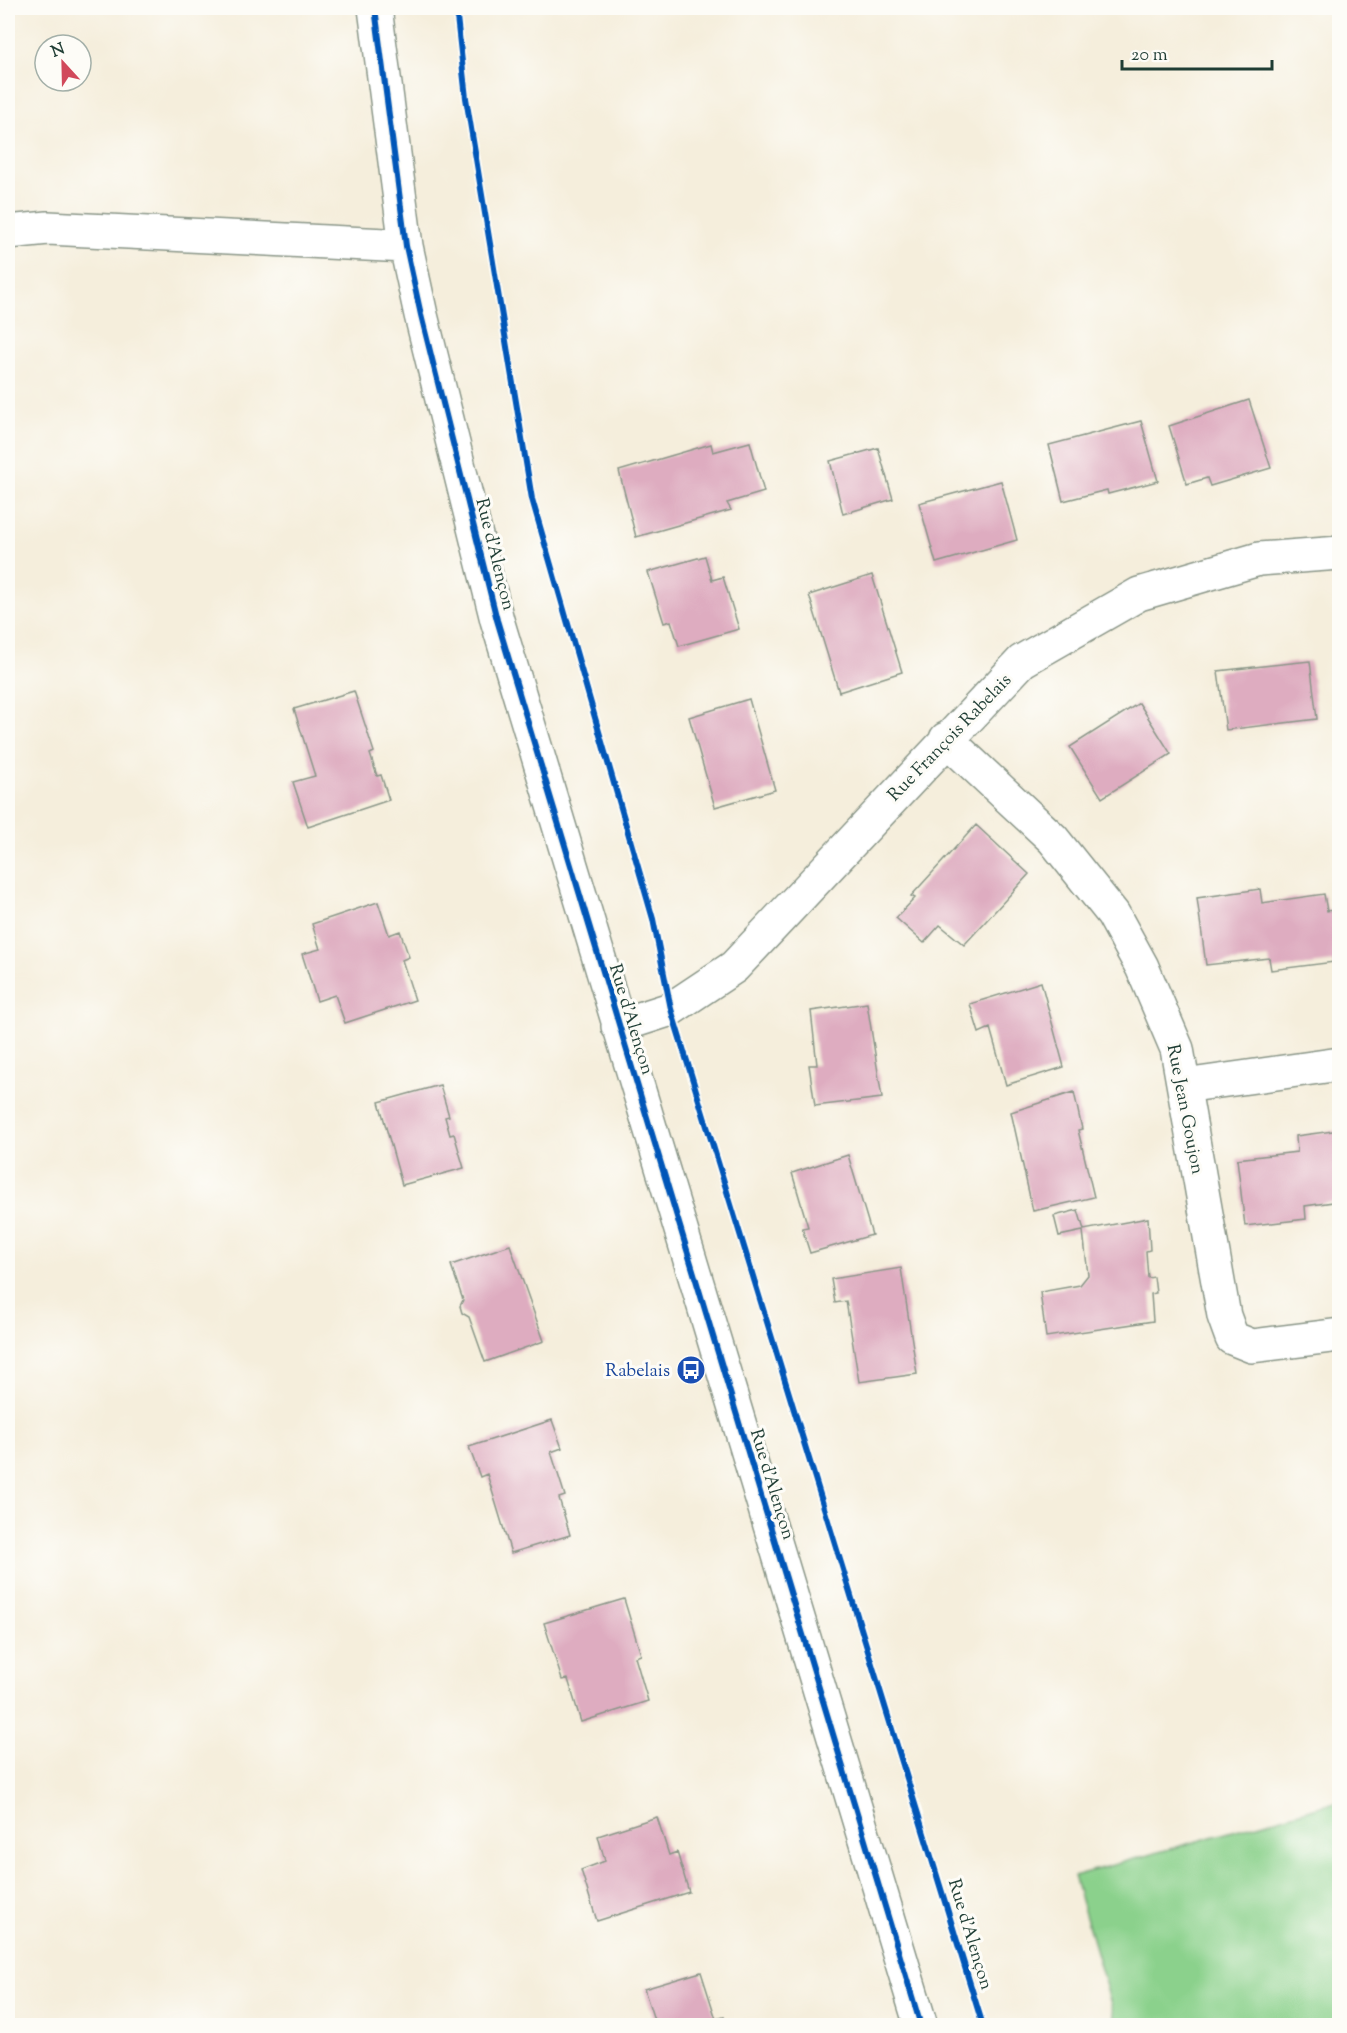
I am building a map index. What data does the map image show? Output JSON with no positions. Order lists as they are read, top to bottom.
{
  "streets": {
    "street": ["Rue d'Alençon", "Rue François Rabelais", "Rue Jean Goujon"]
  },
  "crossings": [
    ["Rue d'Alençon", "Rue François Rabelais"],
    ["Rue François Rabelais", "Rue Jean Goujon"]
  ],
  "places": {
    "bus stop": ["Rabelais"]
  },
  "scale_bar": "20 m",
  "north": "top"
}
